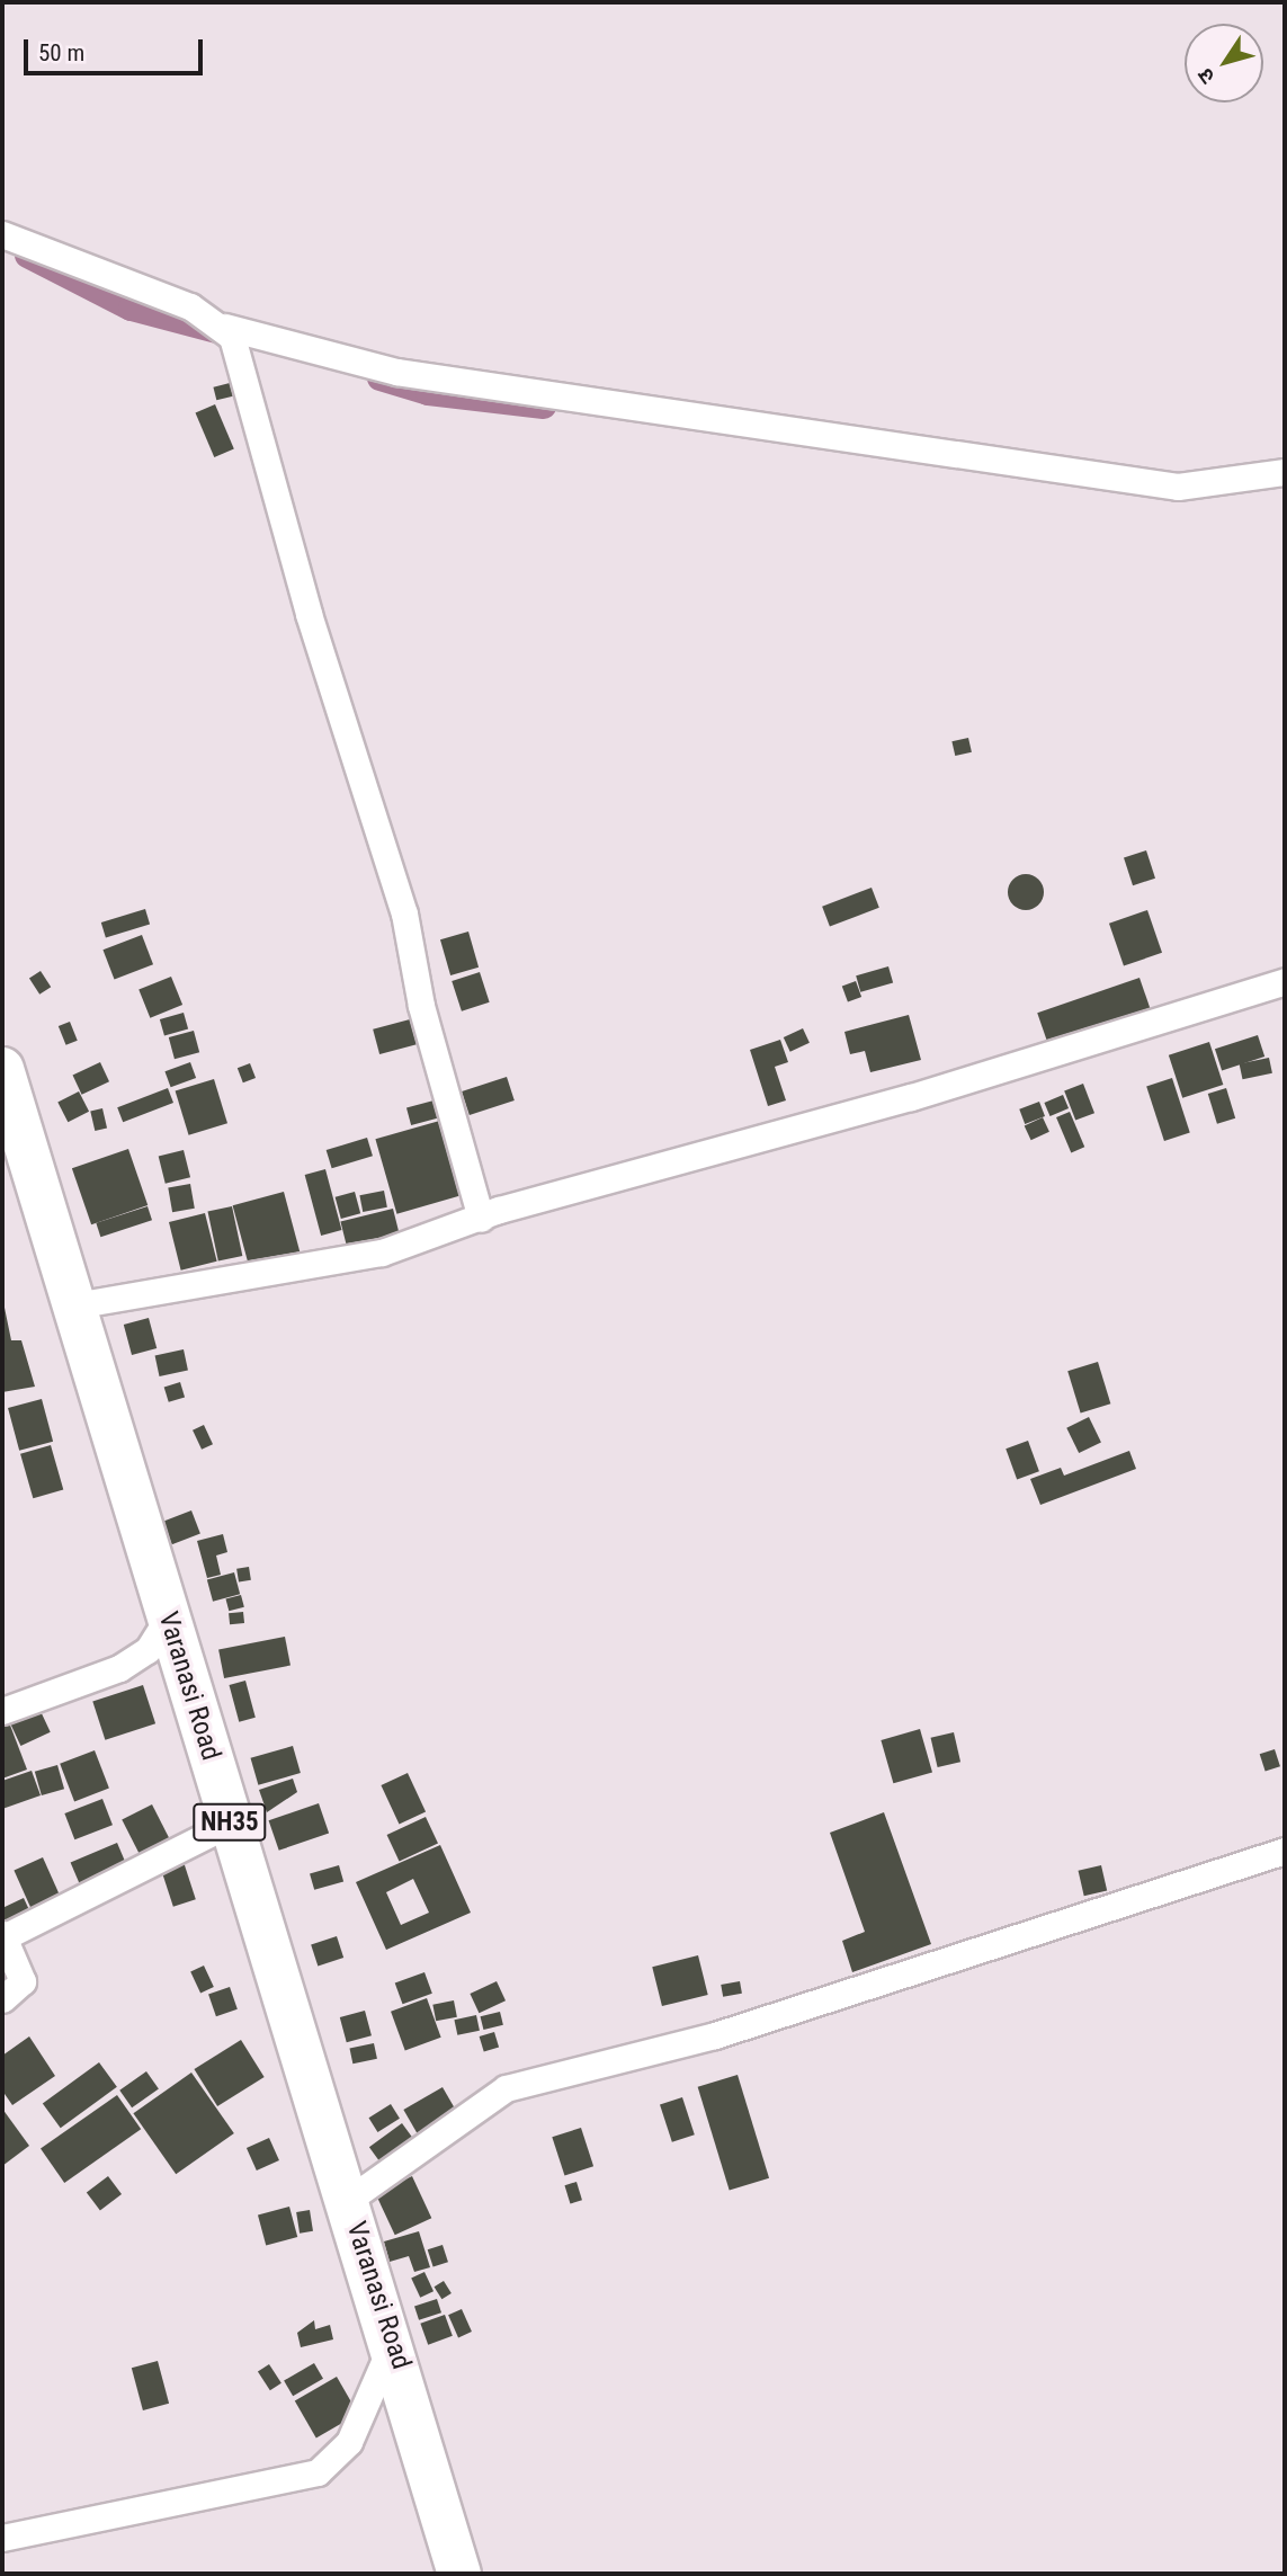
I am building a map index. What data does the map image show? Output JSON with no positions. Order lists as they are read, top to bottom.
{
  "streets": {
    "highway": ["Varanasi Road", "NH35"]
  },
  "scale_bar": "50 m",
  "north": "bottom left"
}
